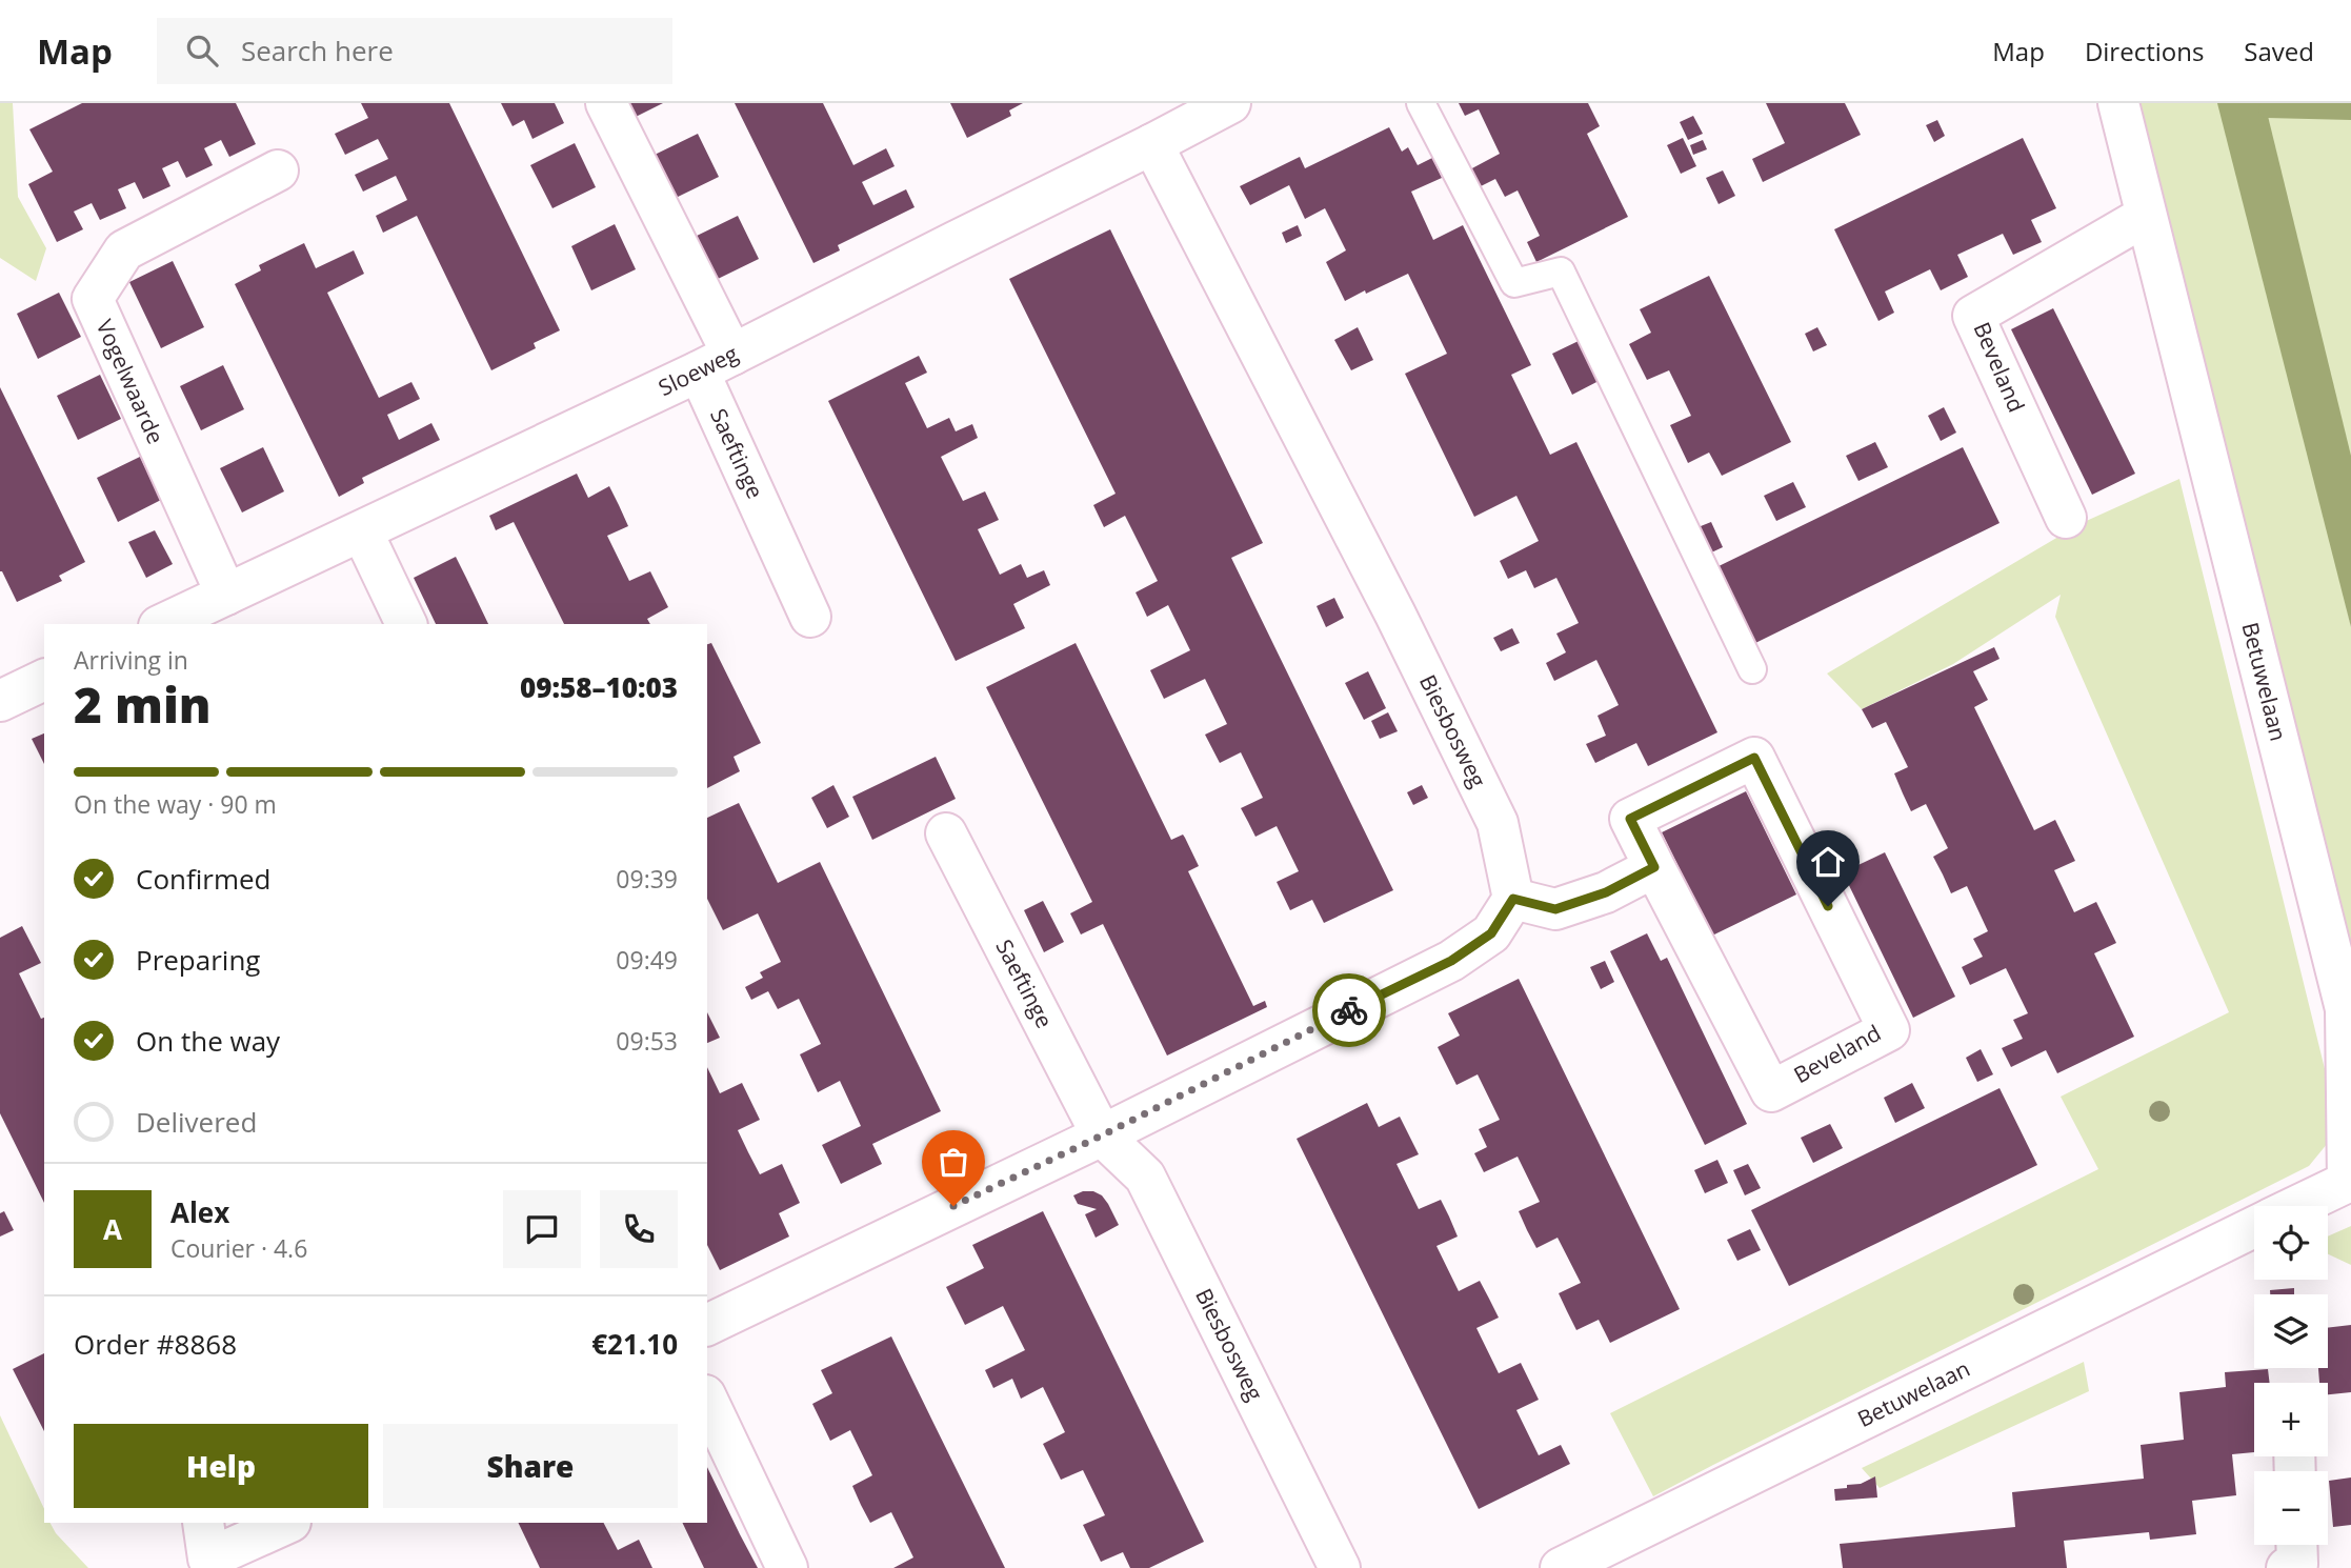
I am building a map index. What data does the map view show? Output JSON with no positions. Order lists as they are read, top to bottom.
{
  "streets": {
    "street": [
      "Beveland",
      "Sloeweg",
      "Vogelwaarde",
      "Saeftinge",
      "Betuwelaan",
      "Biesbosweg"
    ]
  },
  "crossings": [
    ["Beveland", "Betuwelaan"],
    ["Sloeweg", "Vogelwaarde"],
    ["Sloeweg", "Saeftinge"],
    ["Sloeweg", "Biesbosweg"],
    ["Saeftinge", "Biesbosweg"]
  ],
  "page": {
    "header": "Map",
    "search": "Search here",
    "nav": ["Map", "Directions", "Saved"],
    "heading": ["2 min", "Arriving in", "09:58–10:03"],
    "panel": [
      "Alex",
      "Courier · 4.6",
      "Order #8868",
      "€21.10"
    ],
    "bar": "On the way · 90 m",
    "list": [
      ["Confirmed", "09:39"],
      ["Preparing", "09:49"],
      ["On the way", "09:53"],
      "Delivered"
    ],
    "round": "A",
    "map_buttons": ["+", "−"],
    "buttons": ["Help", "Share"]
  }
}
